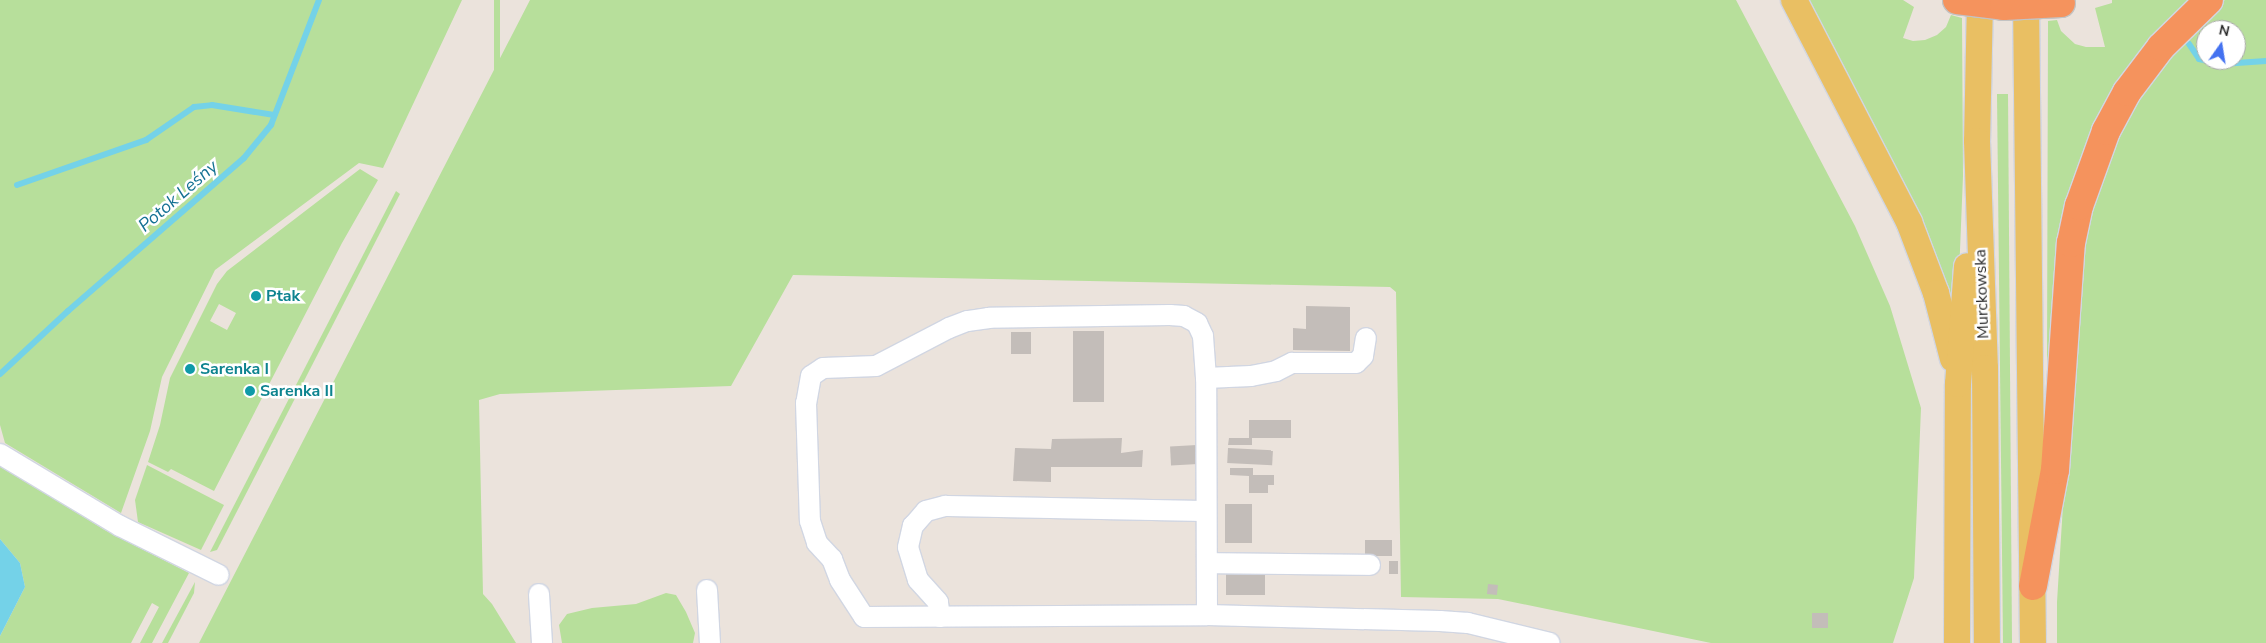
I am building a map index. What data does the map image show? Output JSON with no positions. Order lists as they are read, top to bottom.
{
  "streets": {
    "main road": ["Murckowska"]
  },
  "water": ["Potok Leśny"],
  "places": ["Ptak", "Sarenka I", "Sarenka II"],
  "north": "top"
}
